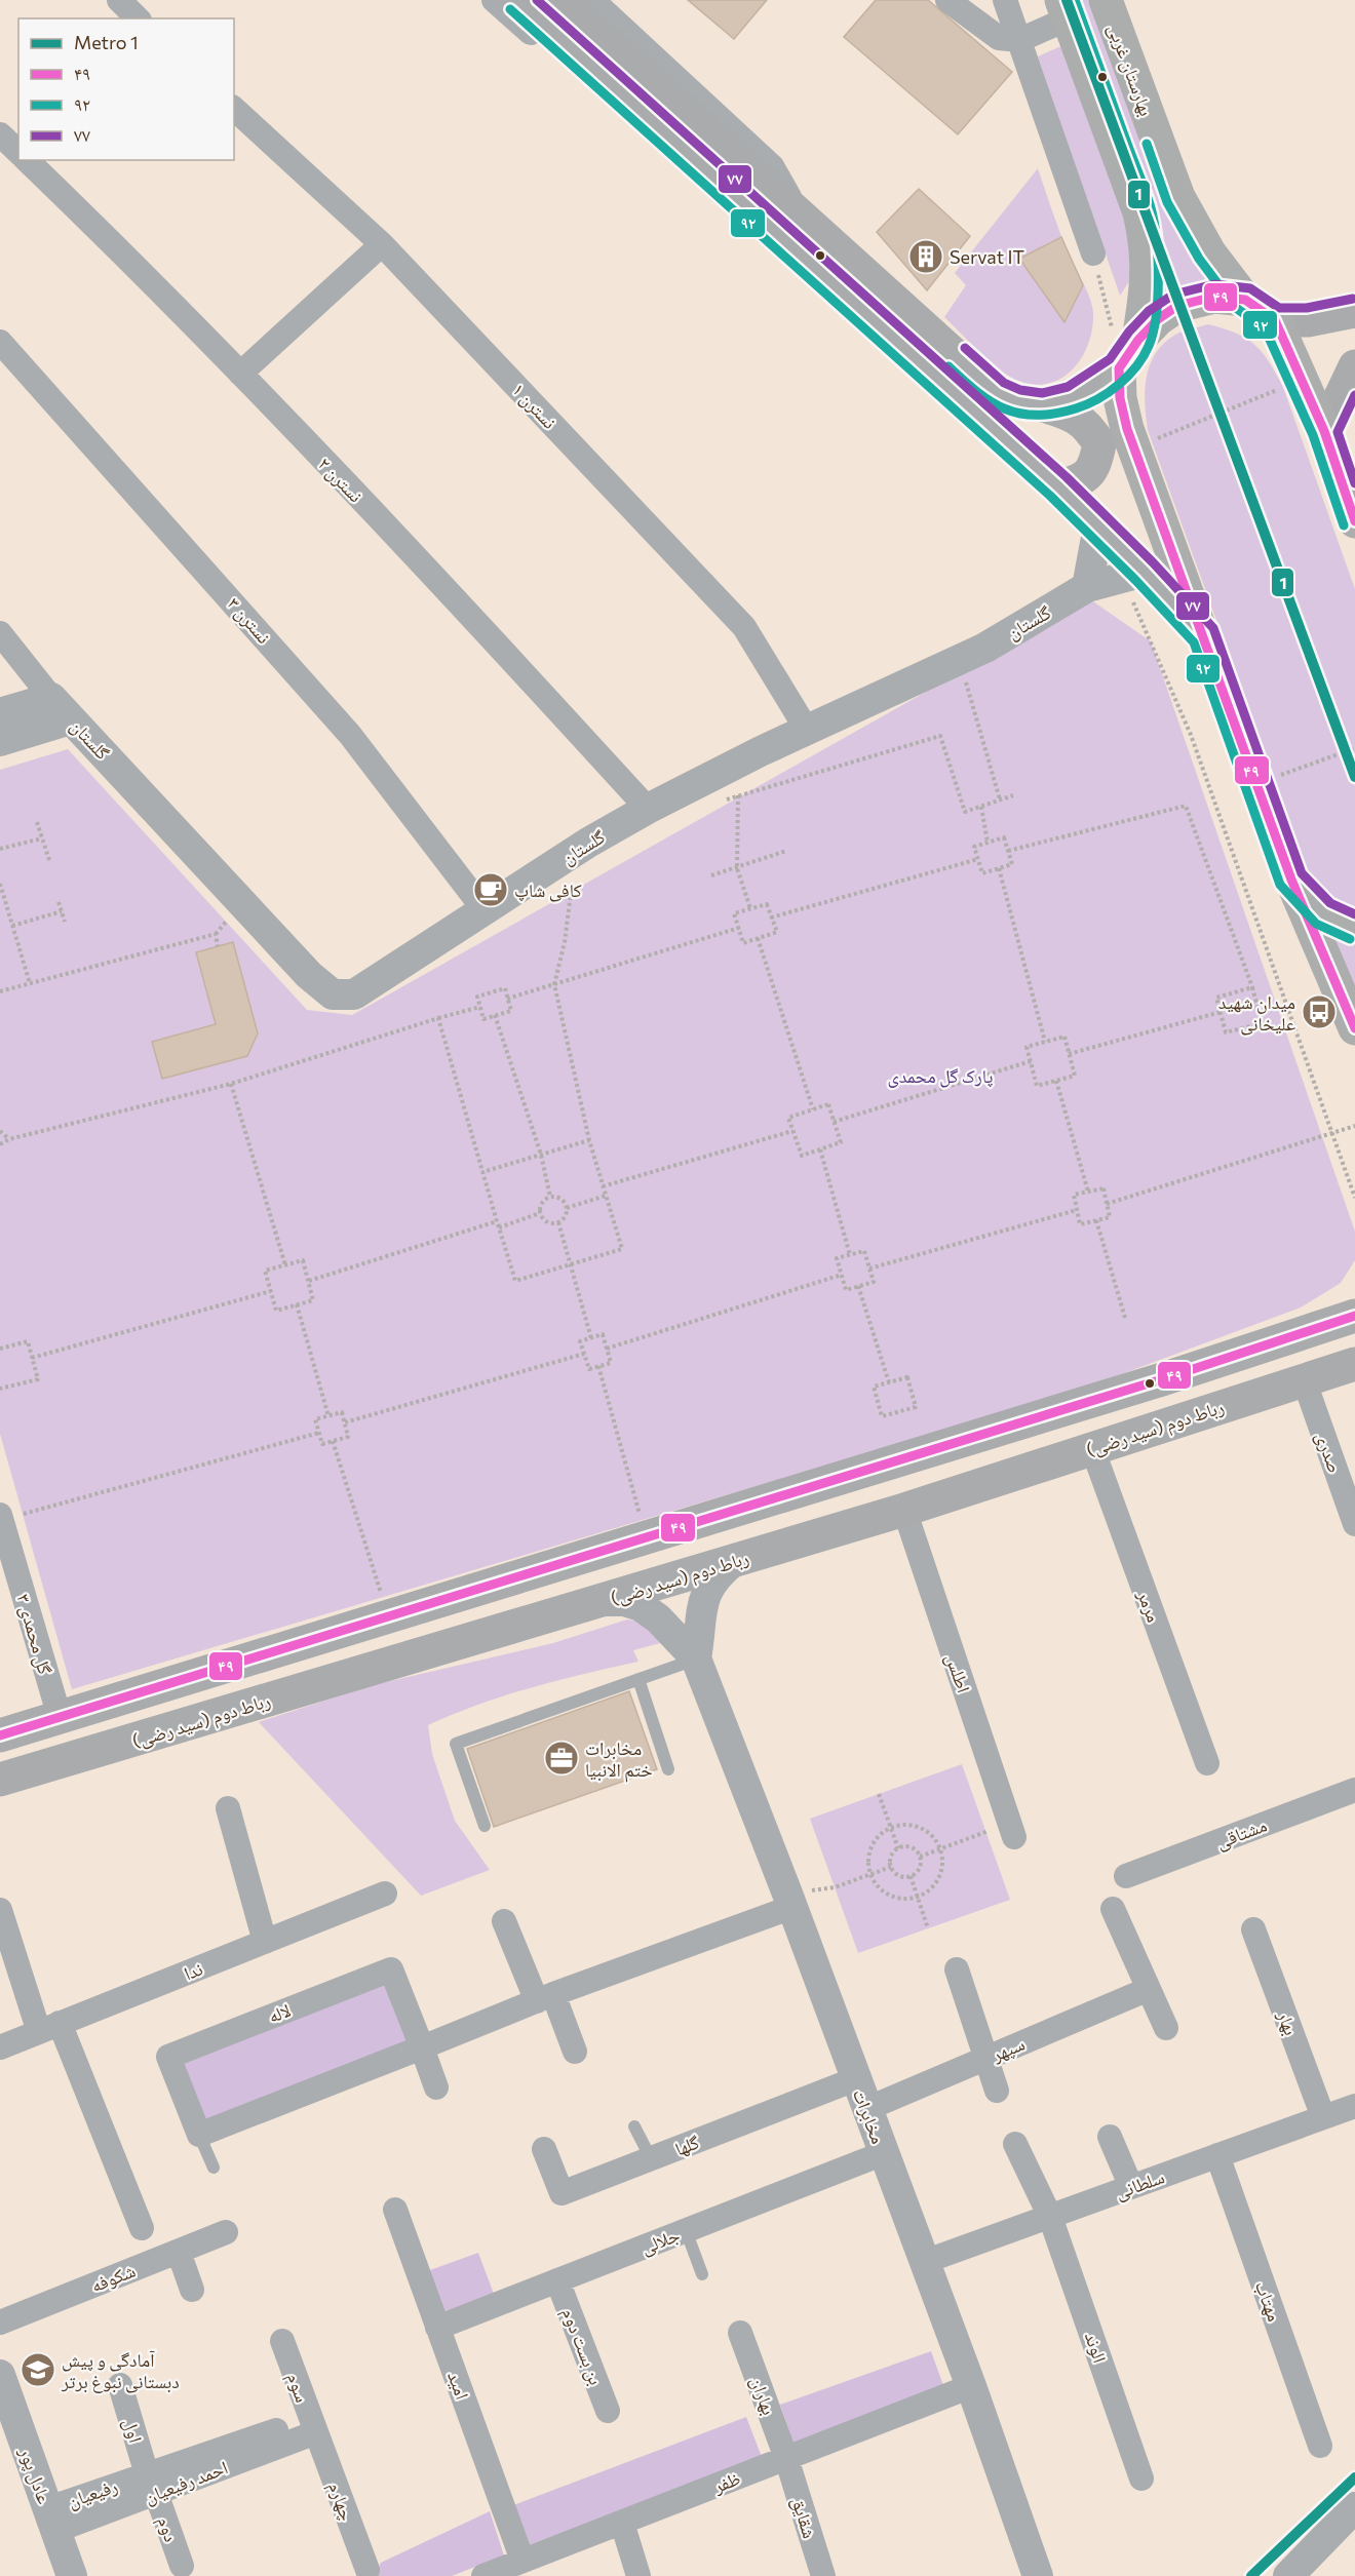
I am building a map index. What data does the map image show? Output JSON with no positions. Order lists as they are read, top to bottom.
{
  "streets": {
    "main road": ["بهارستان غربی", "رباط دوم (سید رضی)"],
    "street": [
      "نسترن ۱",
      "نسترن ۲",
      "نسترن ۳",
      "گلستان",
      "صدری",
      "مرمر",
      "گل محمدی ۳",
      "اطلس",
      "مشتاقی",
      "ندا",
      "لاله",
      "بهار",
      "سپهر",
      "مخابرات",
      "گلها",
      "سلطانی",
      "جلالی",
      "شکوفه",
      "مهتاب",
      "بن بست دوم",
      "الوند",
      "امید",
      "سوم",
      "بهاران",
      "اول",
      "عادل پور",
      "احمد رفیعیان",
      "ظفر",
      "چهارم",
      "شقایق",
      "دوم"
    ]
  },
  "crossings": [
    ["نسترن ۱", "گلستان"],
    ["نسترن ۲", "گلستان"],
    ["نسترن ۳", "گلستان"],
    ["رباط دوم (سید رضی)", "صدری"],
    ["رباط دوم (سید رضی)", "مرمر"],
    ["رباط دوم (سید رضی)", "اطلس"],
    ["بهار", "سلطانی"],
    ["سپهر", "مخابرات"],
    ["مخابرات", "گلها"],
    ["مخابرات", "سلطانی"],
    ["مخابرات", "جلالی"],
    ["مخابرات", "ظفر"],
    ["سلطانی", "مهتاب"],
    ["سلطانی", "الوند"],
    ["جلالی", "بن بست دوم"],
    ["جلالی", "امید"],
    ["امید", "ظفر"],
    ["سوم", "احمد رفیعیان"],
    ["سوم", "چهارم"],
    ["بهاران", "ظفر"],
    ["بهاران", "شقایق"],
    ["اول", "احمد رفیعیان"],
    ["اول", "دوم"],
    ["عادل پور", "احمد رفیعیان"],
    ["احمد رفیعیان", "چهارم"],
    ["احمد رفیعیان", "دوم"],
    ["ظفر", "شقایق"]
  ],
  "parks": ["پارک گل محمدی"],
  "places": {
    "building": ["Servat IT"],
    "cafe": ["کافی شاپ"],
    "bus stop": ["میدان شهید علیخانی"],
    "office": ["مخابرات ختم الانبیا"],
    "school or university": ["آمادگی و پیش دبستانی نبوغ برتر"]
  },
  "lines": [
    "metro line 1",
    "transit line ۹۲",
    "transit line ۷۷",
    "transit line ۴۹"
  ],
  "legend": [
    "Metro 1",
    "۴۹",
    "۹۲",
    "۷۷"
  ]
}
